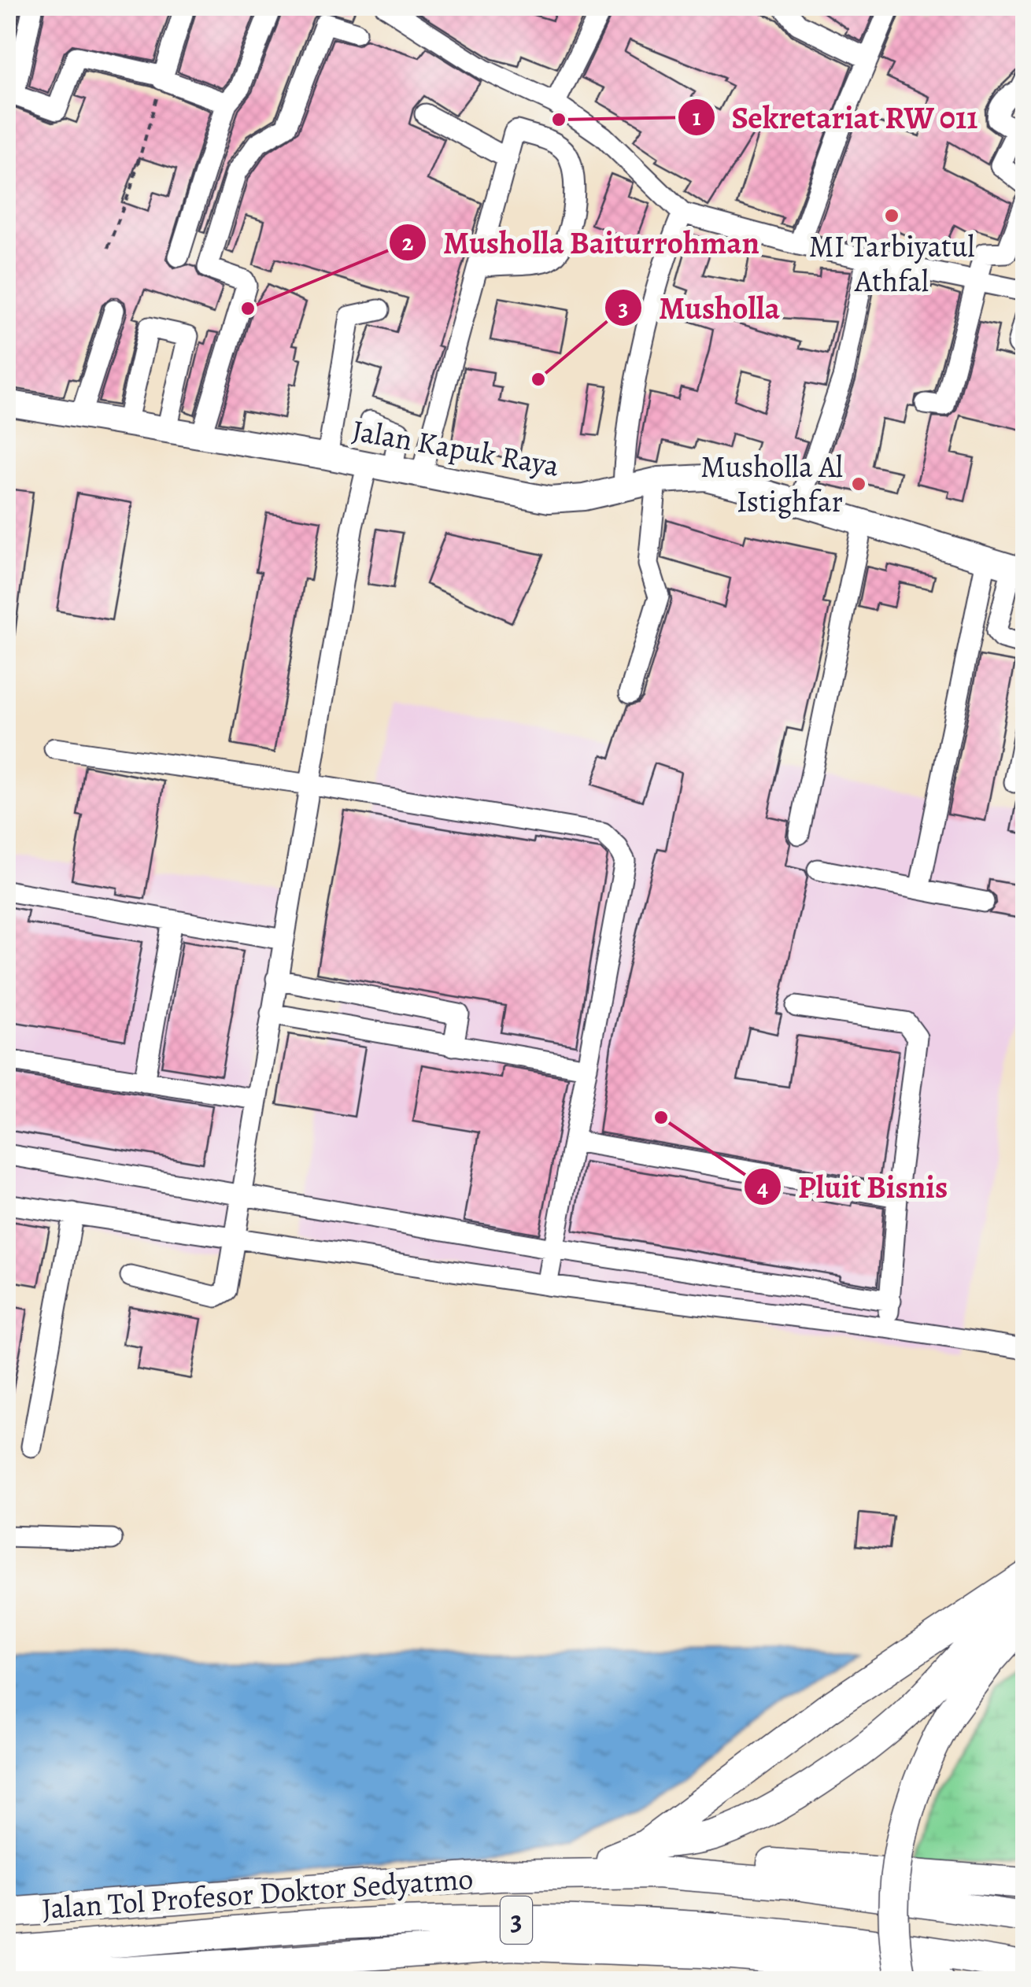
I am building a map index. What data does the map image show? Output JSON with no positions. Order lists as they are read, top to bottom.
{
  "streets": {
    "highway": ["Jalan Tol Profesor Doktor Sedyatmo", "3"],
    "main road": ["Jalan Kapuk Raya"]
  },
  "places": [
    "Sekretariat RW 011",
    "MI Tarbiyatul Athfal",
    "Musholla Baiturrohman",
    "Musholla",
    "Musholla Al Istighfar",
    "Pluit Bisnis"
  ]
}
